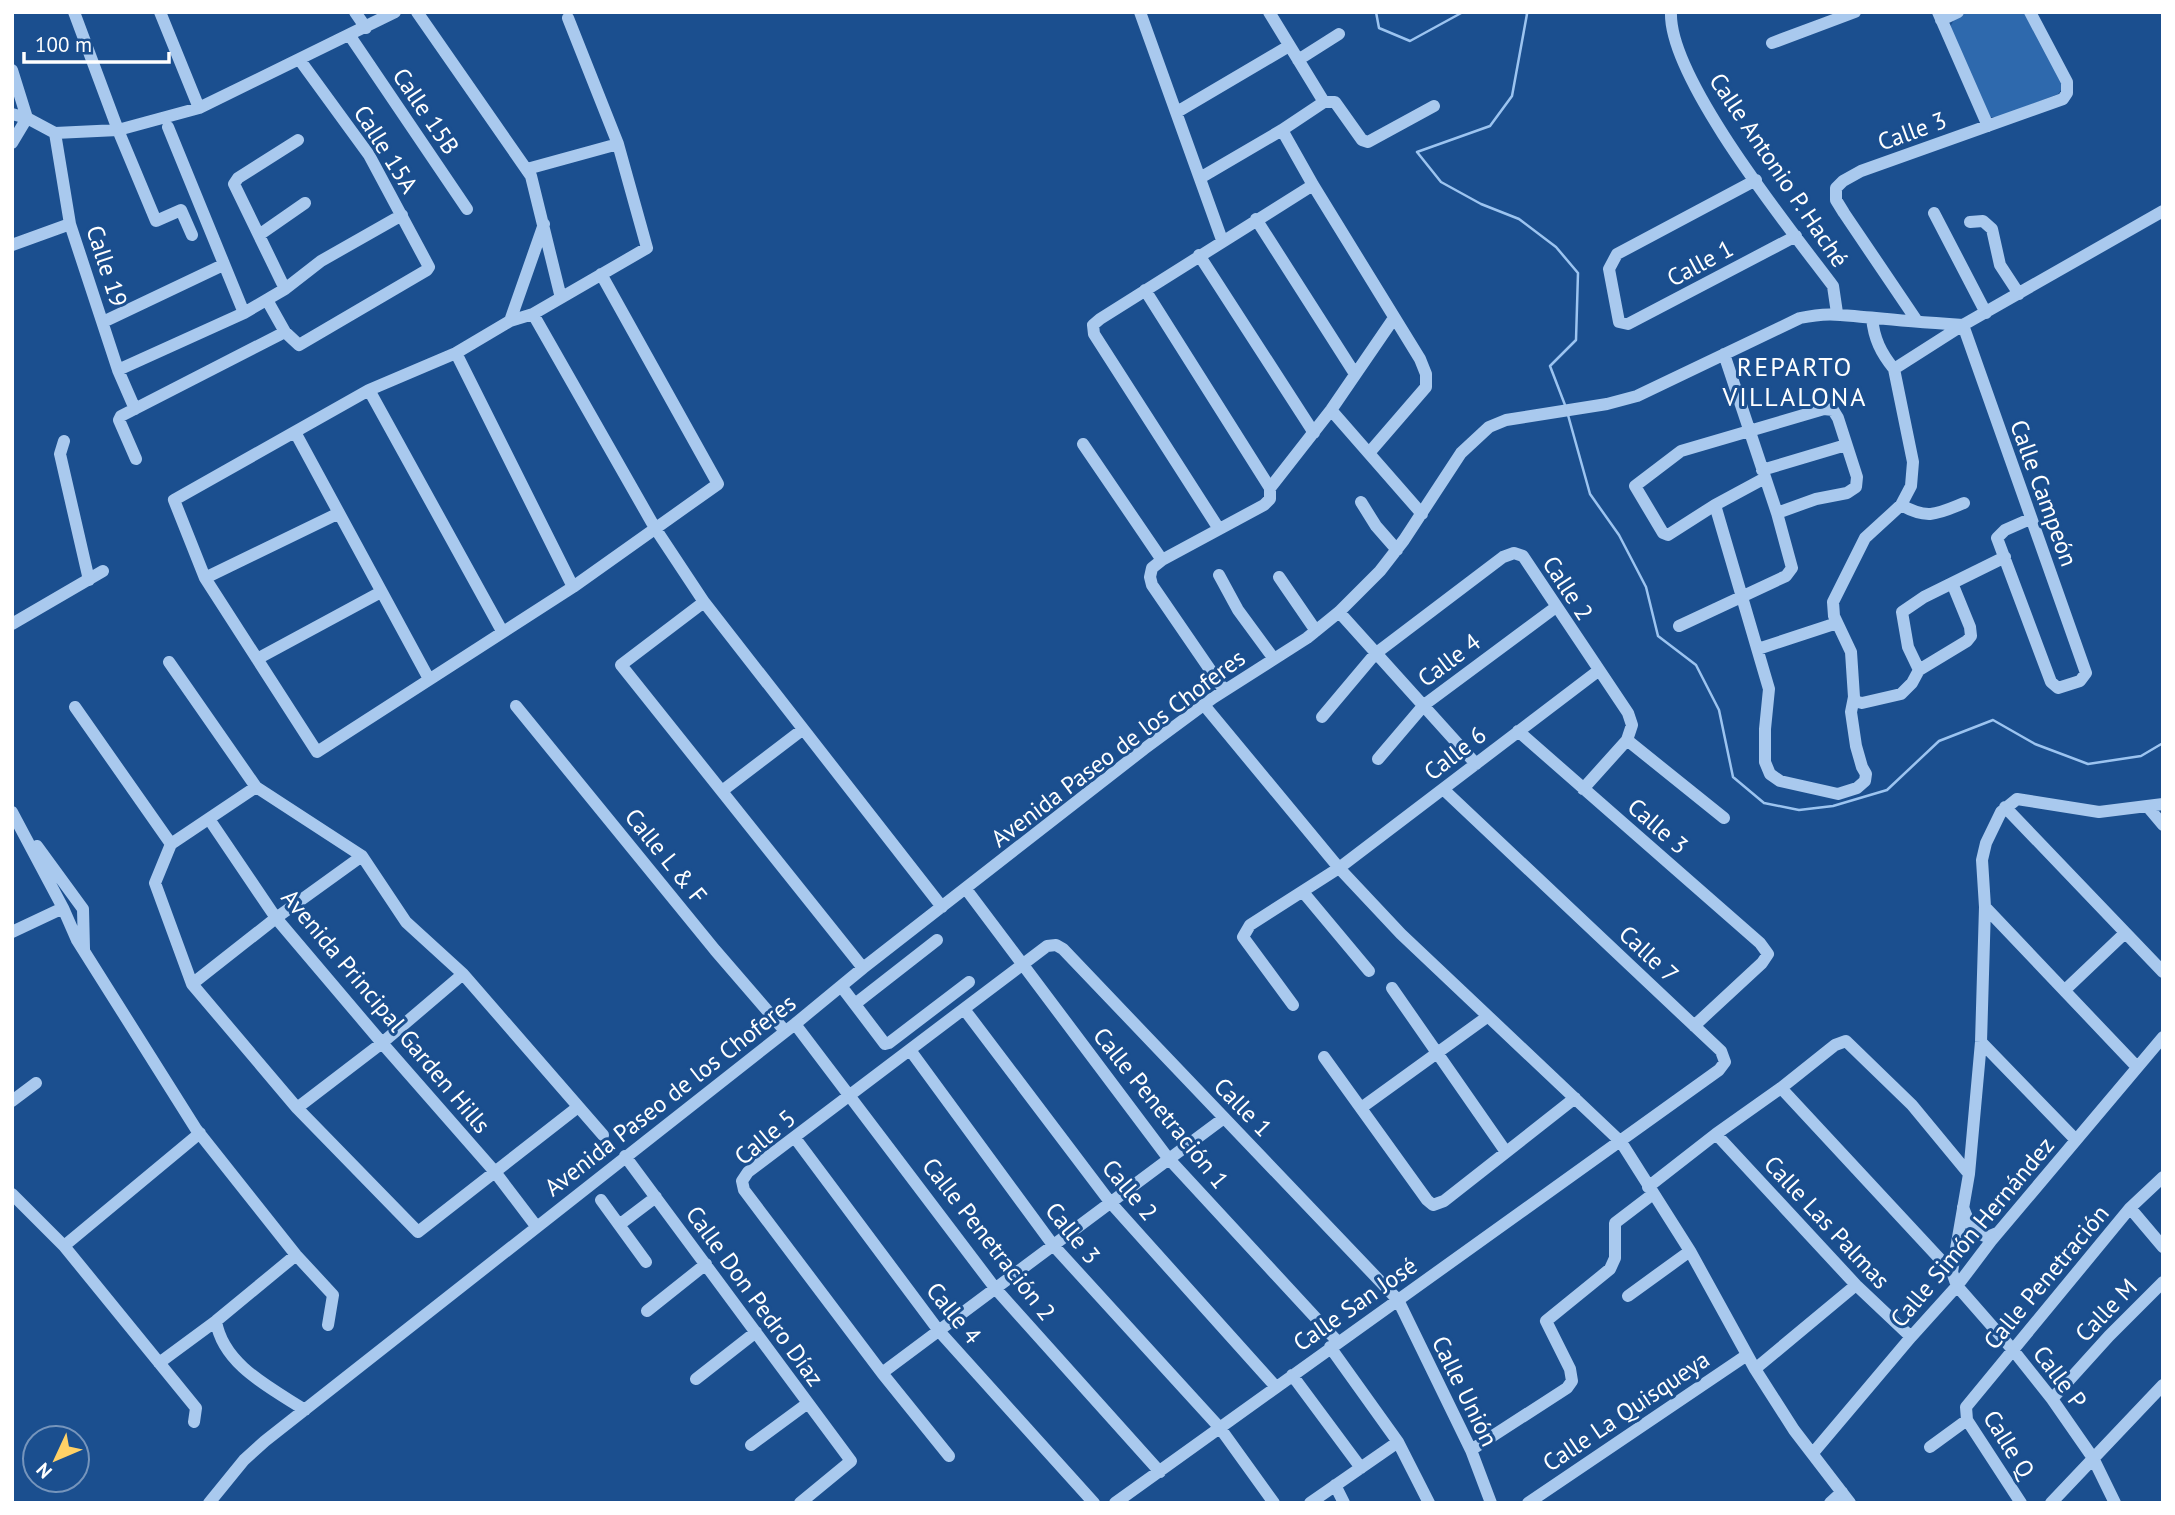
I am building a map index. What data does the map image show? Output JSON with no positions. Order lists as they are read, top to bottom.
{
  "streets": {
    "street": [
      "Calle 15B",
      "Calle 3",
      "Calle 15A",
      "Calle Antonio P. Haché",
      "Calle 1",
      "Calle 19",
      "Calle Campeón",
      "Calle 2",
      "Calle 4",
      "Avenida Paseo de los Choferes",
      "Calle 6",
      "Calle L & F",
      "Calle 7",
      "Avenida Principal Garden Hills",
      "Calle Penetración 1",
      "Calle 5",
      "Calle Las Palmas",
      "Calle Simón Hernández",
      "Calle Penetración 2",
      "Calle Penetración",
      "Calle Don Pedro Díaz",
      "Calle San José",
      "Calle M",
      "Calle P",
      "Calle Unión",
      "Calle La Quisqueya",
      "Calle Q"
    ]
  },
  "crossings": [
    ["Calle 3", "Avenida Paseo de los Choferes"],
    ["Calle 3", "Calle 6"],
    ["Calle 3", "Calle 7"],
    ["Calle 3", "Calle 5"],
    ["Calle 3", "Calle San José"],
    ["Calle Antonio P. Haché", "Calle 1"],
    ["Calle Antonio P. Haché", "Avenida Paseo de los Choferes"],
    ["Calle 1", "Calle 5"],
    ["Calle 1", "Calle San José"],
    ["Calle 1", "Calle Unión"],
    ["Calle Campeón", "Avenida Paseo de los Choferes"],
    ["Calle 2", "Calle 4"],
    ["Calle 2", "Calle 6"],
    ["Calle 2", "Calle 5"],
    ["Calle 2", "Calle San José"],
    ["Calle 4", "Calle 5"],
    ["Avenida Paseo de los Choferes", "Calle L & F"],
    ["Avenida Paseo de los Choferes", "Avenida Principal Garden Hills"],
    ["Avenida Paseo de los Choferes", "Calle Penetración 1"],
    ["Avenida Paseo de los Choferes", "Calle Penetración 2"],
    ["Avenida Paseo de los Choferes", "Calle Don Pedro Díaz"],
    ["Calle 6", "Calle 7"],
    ["Calle L & F", "Calle Penetración 2"],
    ["Calle 7", "Calle San José"],
    ["Calle Penetración 1", "Calle 5"],
    ["Calle Penetración 1", "Calle San José"],
    ["Calle 5", "Calle Penetración 2"],
    ["Calle Las Palmas", "Calle Simón Hernández"],
    ["Calle Simón Hernández", "Calle P"],
    ["Calle Penetración 2", "Calle San José"],
    ["Calle Penetración", "Calle P"],
    ["Calle Penetración", "Calle Q"],
    ["Calle San José", "Calle Unión"],
    ["Calle M", "Calle P"]
  ],
  "districts": ["REPARTO VILLALONA"],
  "scale_bar": "100 m",
  "north": "bottom left"
}
